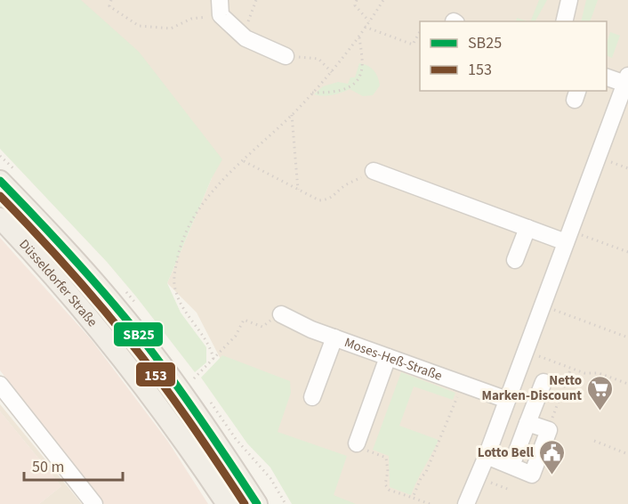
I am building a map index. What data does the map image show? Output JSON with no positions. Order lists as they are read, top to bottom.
{
  "streets": {
    "main road": ["Düsseldorfer Straße"],
    "street": ["Moses-Heß-Straße"]
  },
  "places": {
    "supermarket": ["Netto Marken-Discount"],
    "public building": ["Lotto Bell"]
  },
  "lines": ["transit line SB25", "transit line 153"],
  "legend": ["SB25", "153"],
  "scale_bar": "50 m"
}
